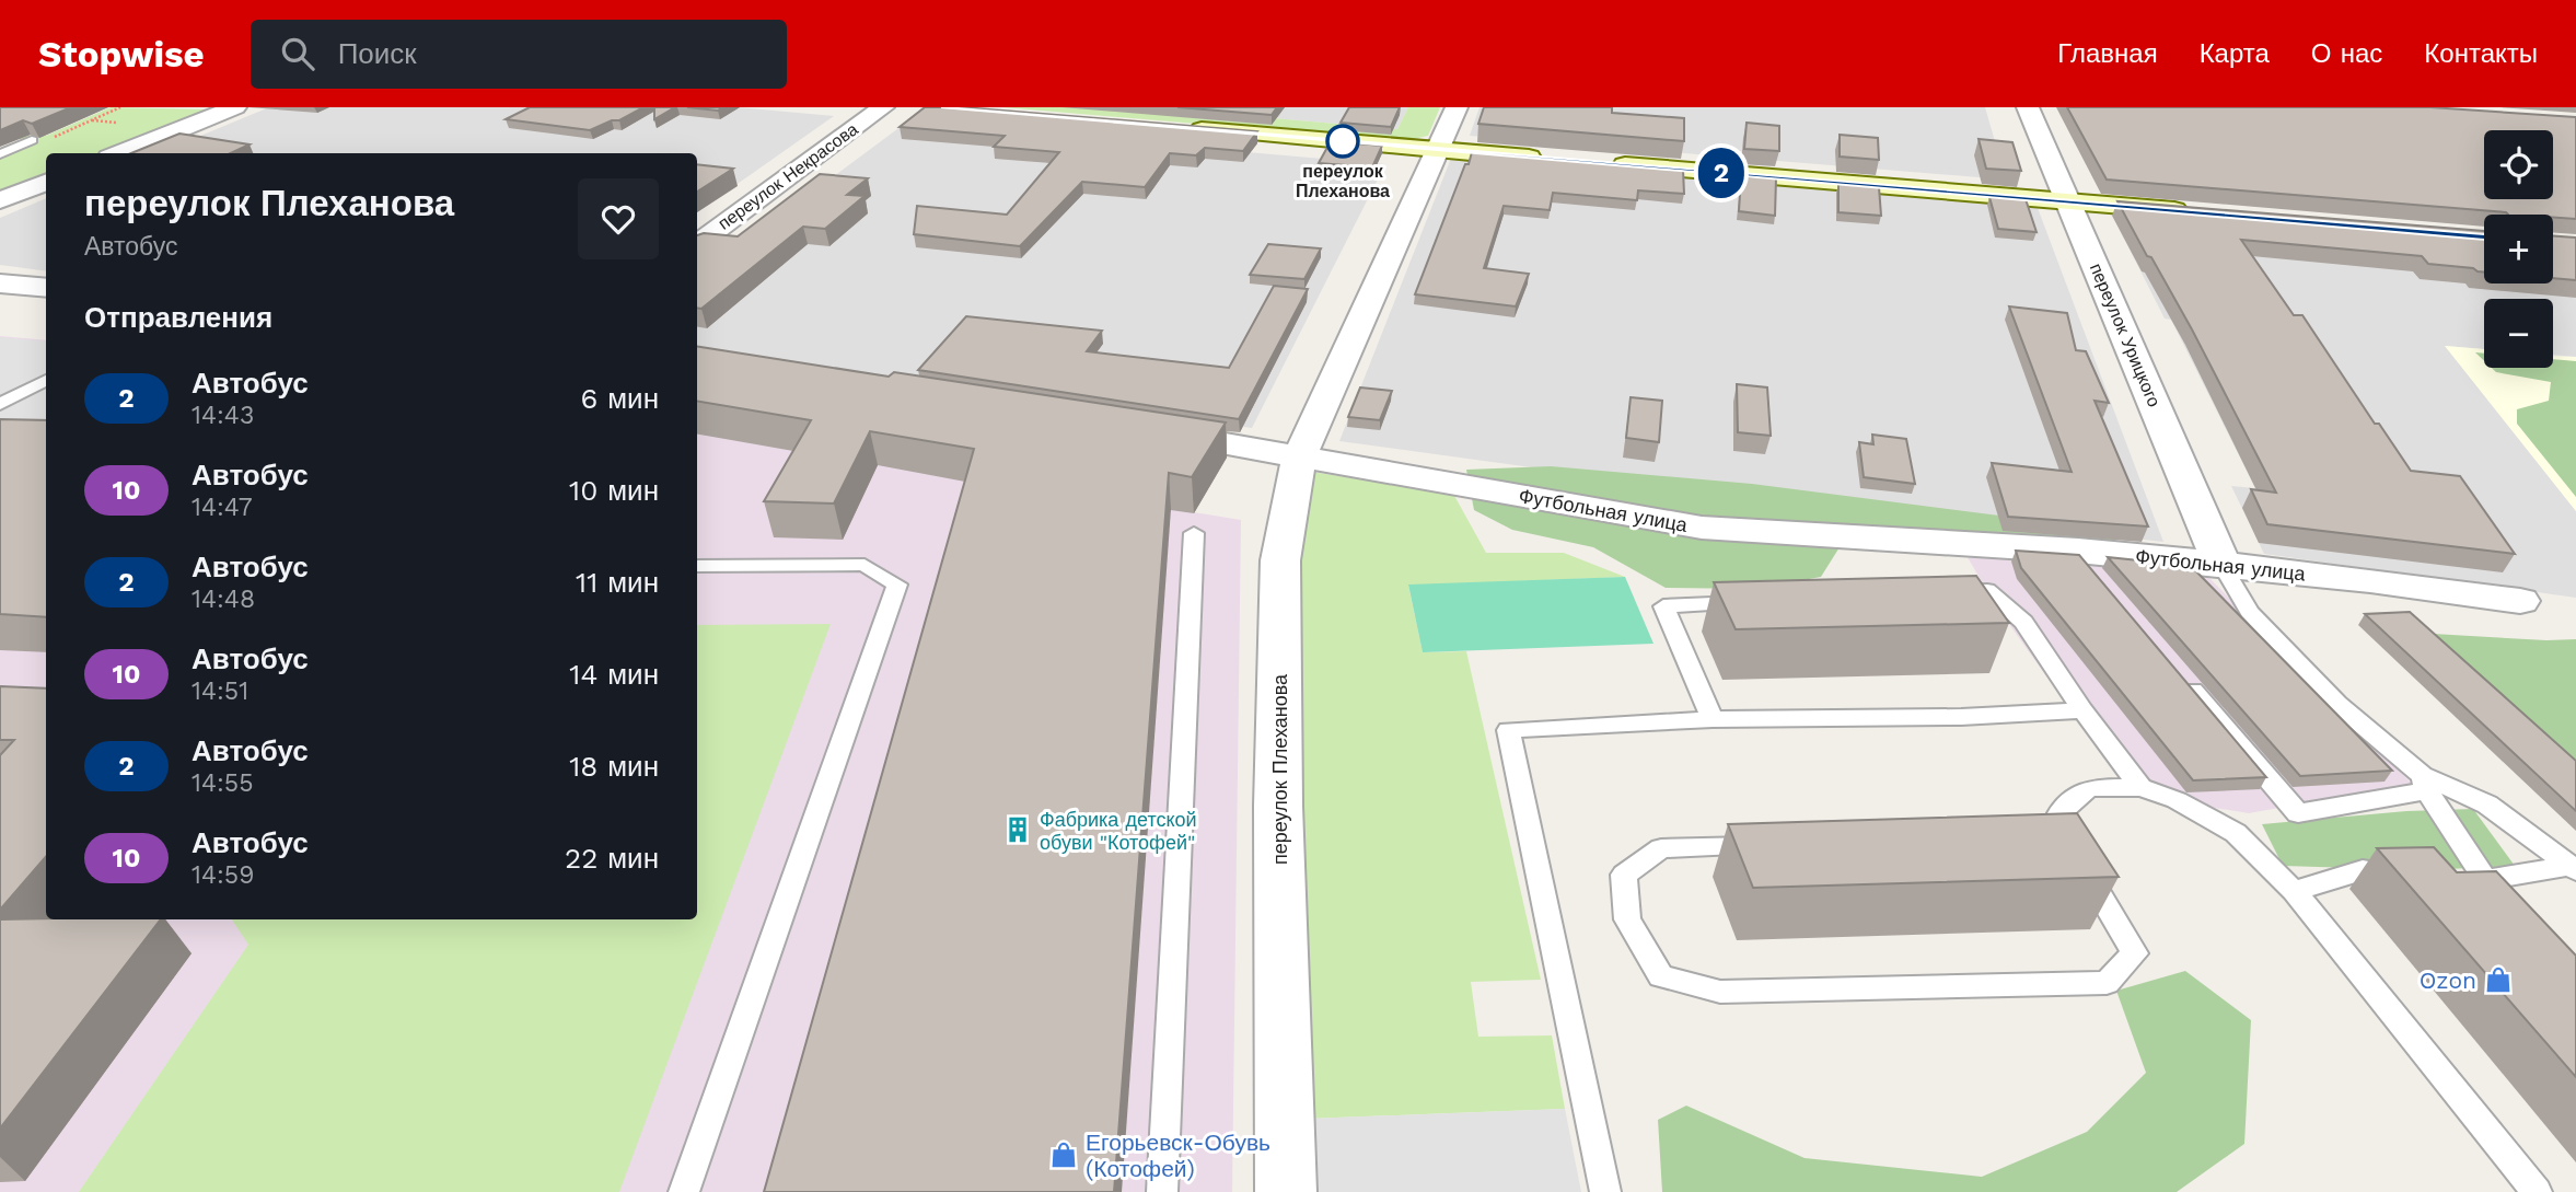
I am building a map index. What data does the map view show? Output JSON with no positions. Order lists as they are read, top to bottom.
{
  "streets": {
    "street": [
      "переулок Некрасова",
      "переулок Урицкого",
      "Футбольная улица",
      "переулок Плеханова"
    ]
  },
  "crossings": [
    ["переулок Урицкого", "Футбольная улица"],
    ["Футбольная улица", "переулок Плеханова"]
  ],
  "places": {
    "other": ["переулок Плеханова"],
    "building": ["Фабрика детской обуви \"Котофей\""],
    "shop": ["Ozon", "Егорьевск-Обувь (Котофей)"]
  },
  "lines": ["bus line 2"],
  "page": {
    "header": "Stopwise",
    "search": "Поиск",
    "nav": [
      "Главная",
      "Карта",
      "О нас",
      "Контакты"
    ],
    "on_map": "2",
    "map_buttons": ["+", "−"],
    "heading": [
      ["переулок Плеханова", "Автобус"],
      "Отправления"
    ],
    "list": [
      {
        "mark": "2",
        "name": "Автобус",
        "note": "14:43",
        "value": "6 мин"
      },
      {
        "mark": "10",
        "name": "Автобус",
        "note": "14:47",
        "value": "10 мин"
      },
      {
        "mark": "2",
        "name": "Автобус",
        "note": "14:48",
        "value": "11 мин"
      },
      {
        "mark": "10",
        "name": "Автобус",
        "note": "14:51",
        "value": "14 мин"
      },
      {
        "mark": "2",
        "name": "Автобус",
        "note": "14:55",
        "value": "18 мин"
      },
      {
        "mark": "10",
        "name": "Автобус",
        "note": "14:59",
        "value": "22 мин"
      }
    ]
  }
}
